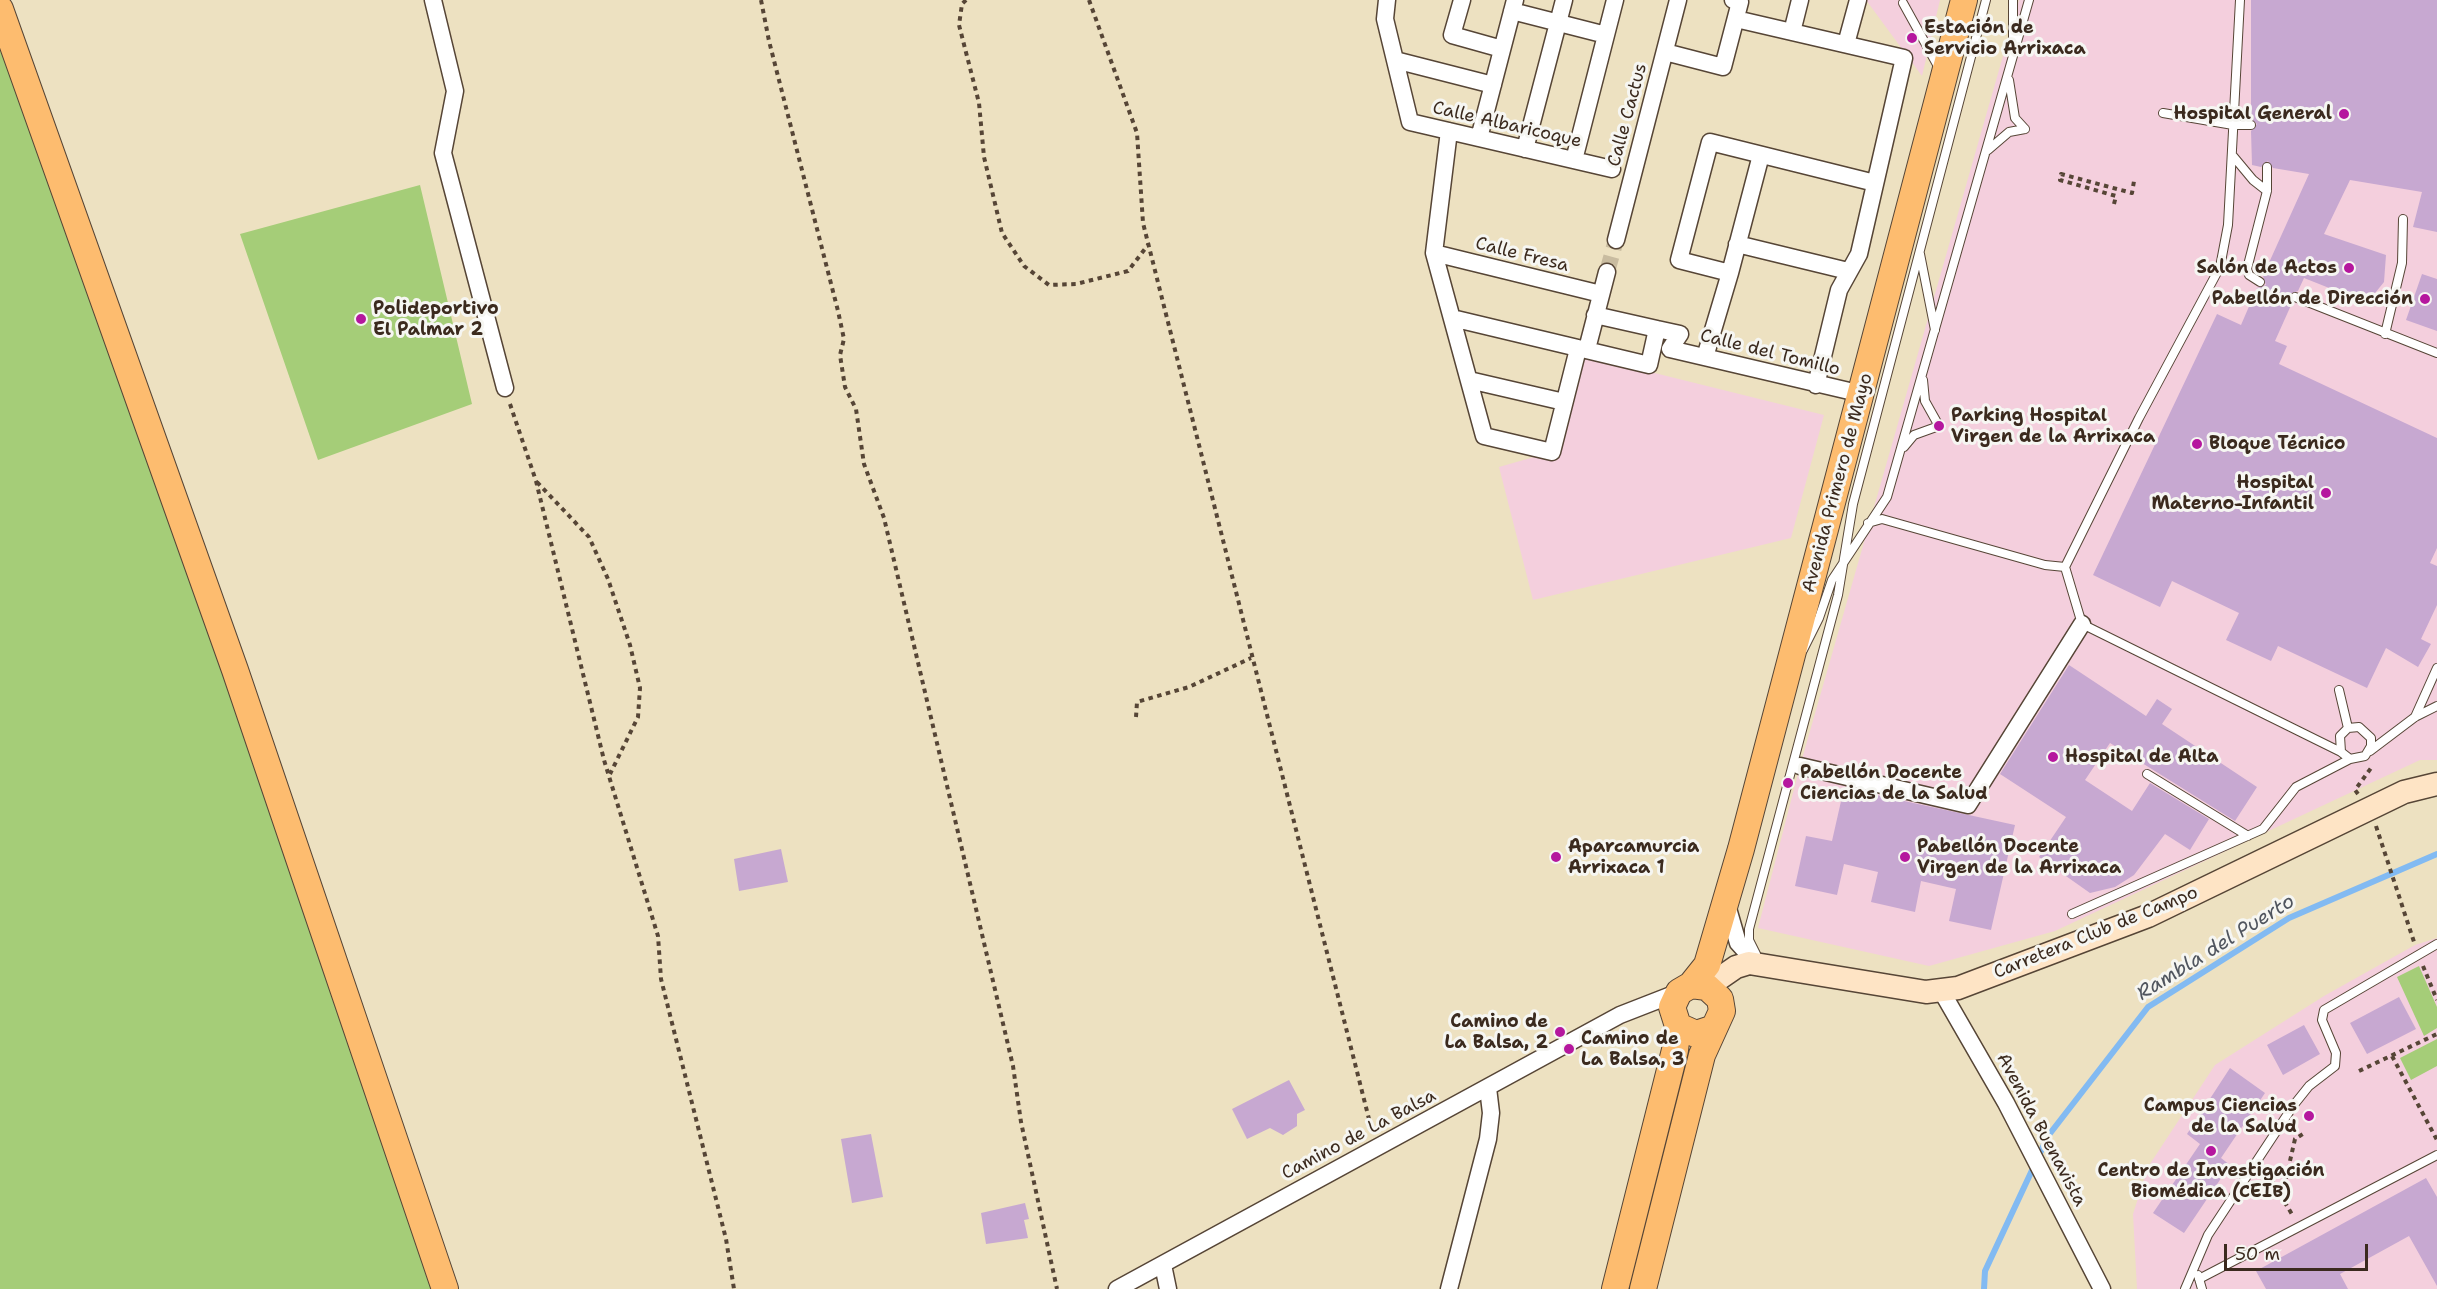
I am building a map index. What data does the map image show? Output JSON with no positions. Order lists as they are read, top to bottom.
{
  "streets": {
    "main road": ["Avenida Primero de Mayo"],
    "street": [
      "Calle Cactus",
      "Calle Albaricoque",
      "Calle Fresa",
      "Calle del Tomillo",
      "Carretera Club de Campo",
      "Avenida Buenavista",
      "Camino de La Balsa"
    ]
  },
  "crossings": [
    ["Calle del Tomillo", "Avenida Primero de Mayo"],
    ["Avenida Primero de Mayo", "Camino de La Balsa"],
    ["Carretera Club de Campo", "Avenida Buenavista"]
  ],
  "water": ["Rambla del Puerto"],
  "places": [
    "Estación de Servicio Arrixaca",
    "Hospital General",
    "Salón de Actos",
    "Pabellón de Dirección",
    "Polideportivo El Palmar 2",
    "Parking Hospital Virgen de la Arrixaca",
    "Bloque Técnico",
    "Hospital Materno-Infantil",
    "Hospital de Alta",
    "Pabellón Docente Ciencias de la Salud",
    "Aparcamurcia Arrixaca 1",
    "Pabellón Docente Virgen de la Arrixaca",
    "Camino de La Balsa, 2",
    "Camino de La Balsa, 3",
    "Campus Ciencias de la Salud",
    "Centro de Investigación Biomédica (CEIB)"
  ],
  "scale_bar": "50 m"
}
